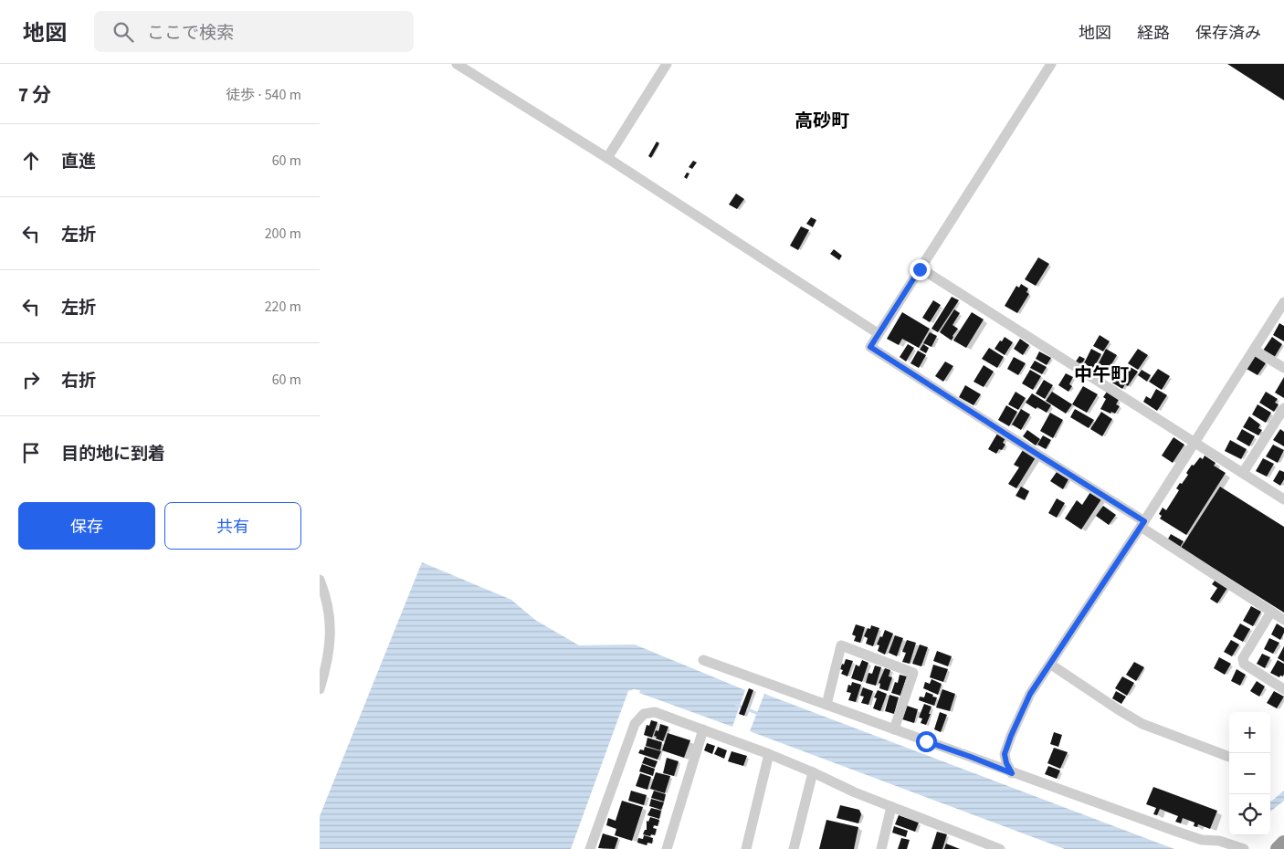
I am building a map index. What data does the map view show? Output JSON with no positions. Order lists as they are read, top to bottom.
{
  "districts": ["高砂町", "中午町"],
  "page": {
    "header": "地図",
    "search": "ここで検索",
    "nav": ["地図", "経路", "保存済み"],
    "heading": ["7 分", "徒歩 · 540 m"],
    "list": [
      ["直進", "60 m"],
      ["左折", "200 m"],
      ["左折", "220 m"],
      ["右折", "60 m"],
      "目的地に到着"
    ],
    "buttons": ["保存", "共有"],
    "map_buttons": ["+", "−"]
  }
}
